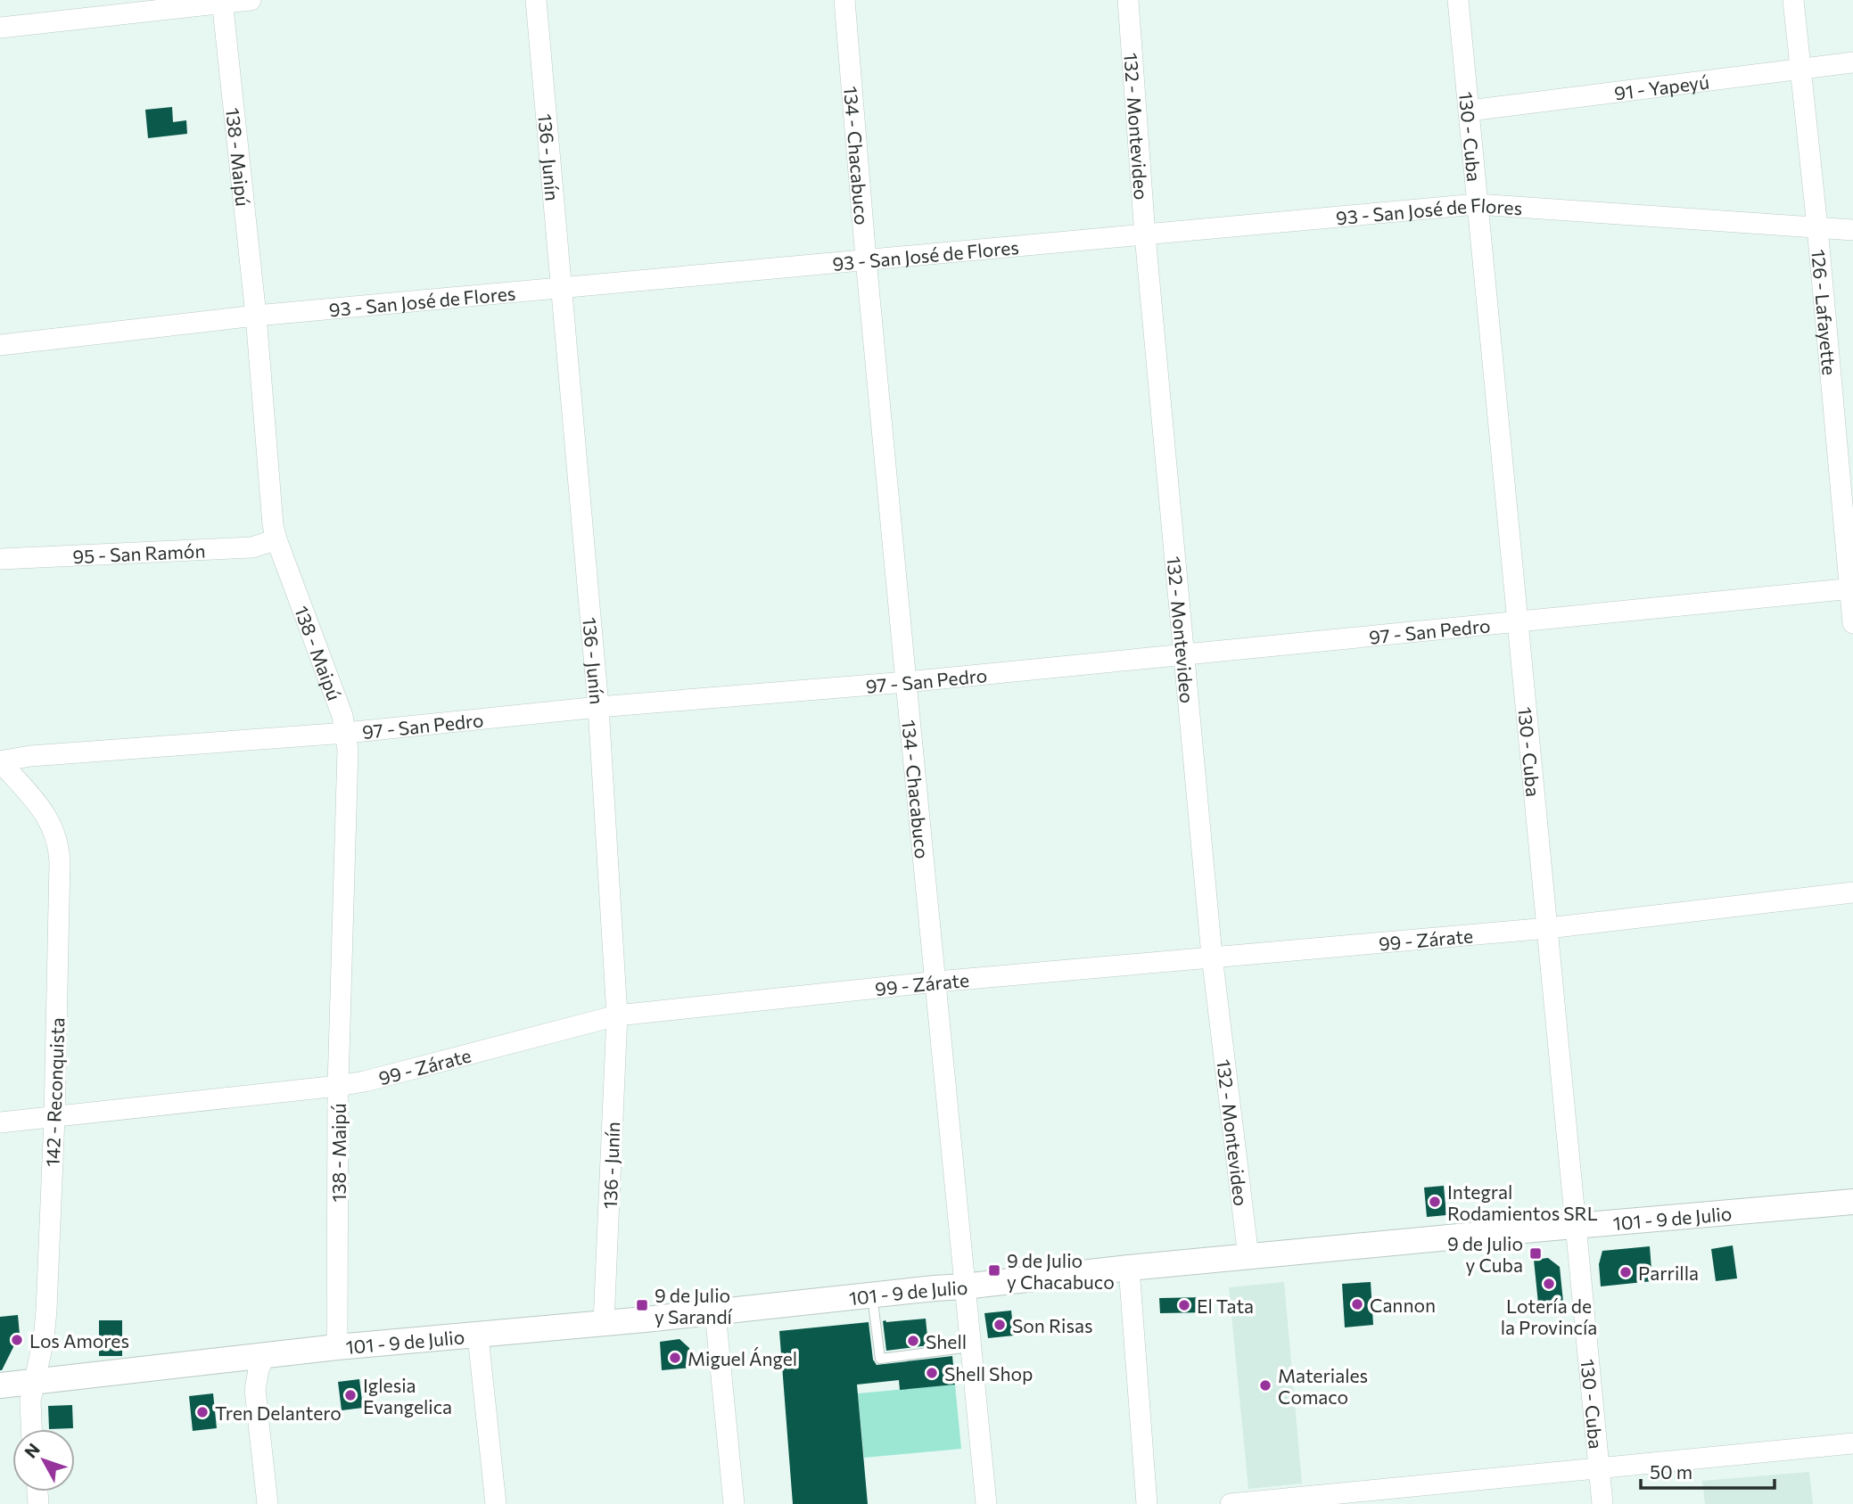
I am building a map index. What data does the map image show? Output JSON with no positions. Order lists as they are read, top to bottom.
{
  "streets": {
    "street": [
      "91 - Yapeyú",
      "132 - Montevideo",
      "130 - Cuba",
      "138 - Maipú",
      "134 - Chacabuco",
      "136 - Junín",
      "93 - San José de Flores",
      "126 - Lafayette",
      "95 - San Ramón",
      "97 - San Pedro",
      "99 - Zárate",
      "142 - Reconquista",
      "101 - 9 de Julio"
    ]
  },
  "crossings": [
    ["91 - Yapeyú", "130 - Cuba"],
    ["91 - Yapeyú", "126 - Lafayette"],
    ["132 - Montevideo", "93 - San José de Flores"],
    ["132 - Montevideo", "97 - San Pedro"],
    ["132 - Montevideo", "99 - Zárate"],
    ["132 - Montevideo", "101 - 9 de Julio"],
    ["130 - Cuba", "93 - San José de Flores"],
    ["130 - Cuba", "97 - San Pedro"],
    ["130 - Cuba", "99 - Zárate"],
    ["130 - Cuba", "101 - 9 de Julio"],
    ["138 - Maipú", "93 - San José de Flores"],
    ["138 - Maipú", "95 - San Ramón"],
    ["138 - Maipú", "97 - San Pedro"],
    ["138 - Maipú", "99 - Zárate"],
    ["138 - Maipú", "101 - 9 de Julio"],
    ["134 - Chacabuco", "93 - San José de Flores"],
    ["134 - Chacabuco", "97 - San Pedro"],
    ["134 - Chacabuco", "99 - Zárate"],
    ["134 - Chacabuco", "101 - 9 de Julio"],
    ["136 - Junín", "93 - San José de Flores"],
    ["136 - Junín", "97 - San Pedro"],
    ["136 - Junín", "99 - Zárate"],
    ["136 - Junín", "101 - 9 de Julio"],
    ["93 - San José de Flores", "126 - Lafayette"],
    ["126 - Lafayette", "97 - San Pedro"],
    ["97 - San Pedro", "142 - Reconquista"],
    ["99 - Zárate", "142 - Reconquista"],
    ["142 - Reconquista", "101 - 9 de Julio"]
  ],
  "places": {
    "other": [
      "Integral Rodamientos SRL",
      "Parrilla",
      "Lotería de la Provincía",
      "Cannon",
      "El Tata",
      "Son Risas",
      "Los Amores",
      "Shell",
      "Miguel Ángel",
      "Shell Shop",
      "Materiales Comaco",
      "Iglesia Evangelica",
      "Tren Delantero"
    ],
    "transit": ["9 de Julio y Cuba", "9 de Julio y Chacabuco", "9 de Julio y Sarandí"]
  },
  "scale_bar": "50 m",
  "north": "top left"
}
